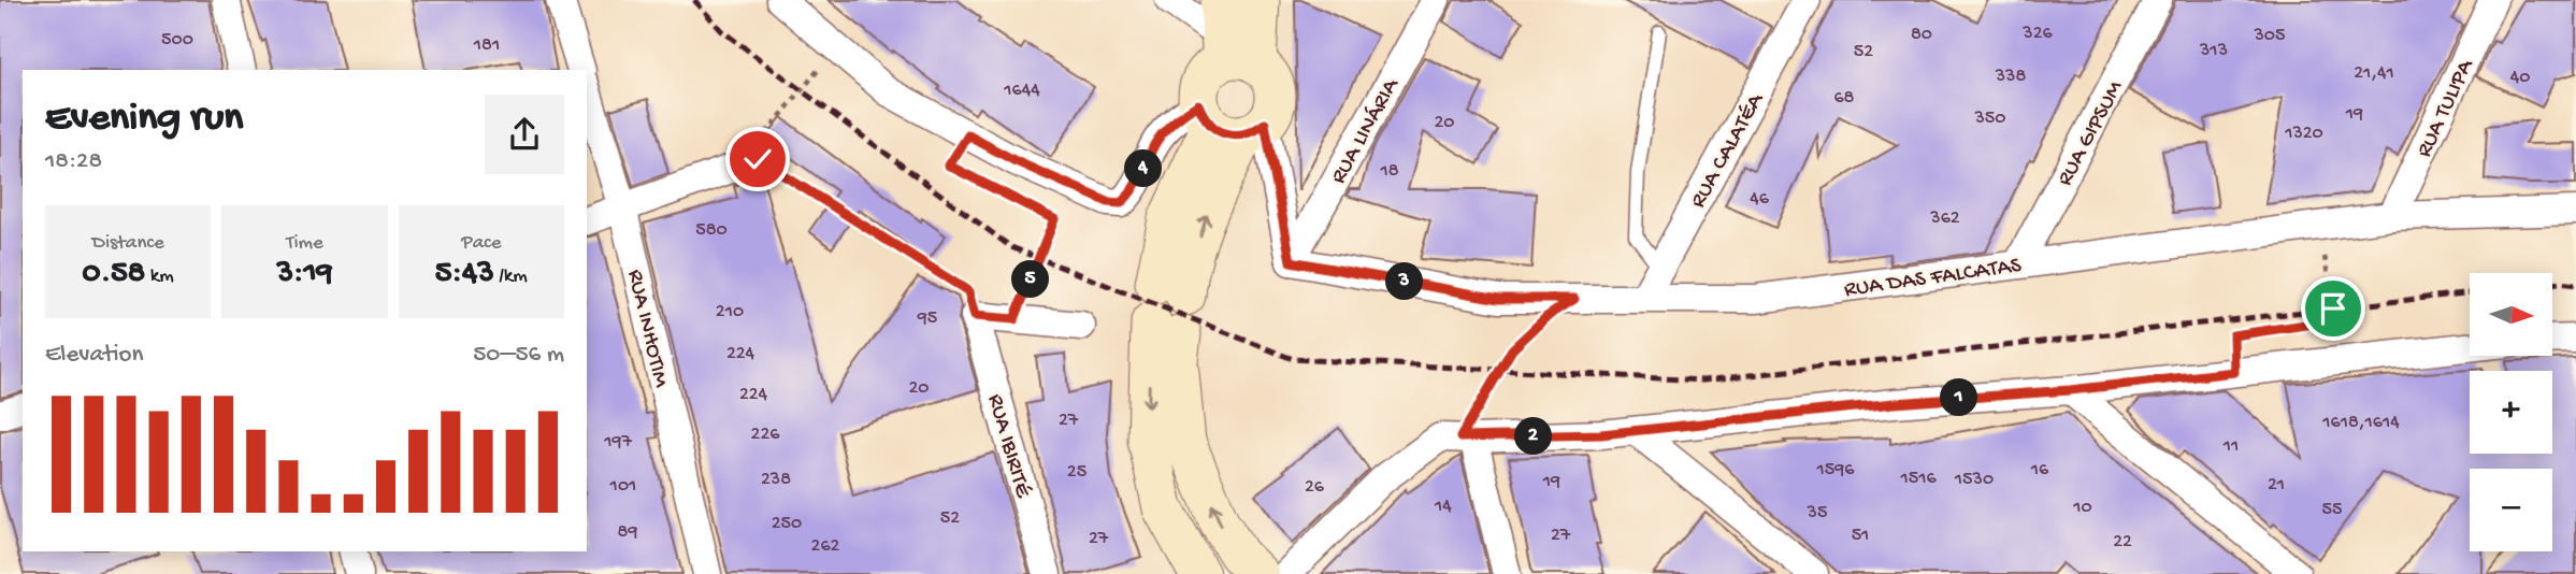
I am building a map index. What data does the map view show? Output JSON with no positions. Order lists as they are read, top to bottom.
{
  "streets": {
    "street": [
      "RUA TULIPA",
      "RUA LINÁRIA",
      "RUA GIPSUM",
      "RUA CALATÉA",
      "RUA DAS FALCATAS",
      "RUA INHOTIM",
      "RUA IBIRITÉ"
    ]
  },
  "crossings": [
    ["RUA TULIPA", "RUA DAS FALCATAS"],
    ["RUA LINÁRIA", "RUA DAS FALCATAS"],
    ["RUA GIPSUM", "RUA DAS FALCATAS"],
    ["RUA CALATÉA", "RUA DAS FALCATAS"]
  ],
  "house_numbers": [
    "326",
    "80",
    "305",
    "500",
    "181",
    "313",
    "52",
    "21,41",
    "338",
    "40",
    "1644",
    "68",
    "19",
    "350",
    "20",
    "1320",
    "18",
    "46",
    "362",
    "580",
    "210",
    "95",
    "224",
    "20",
    "224",
    "27",
    "1618,1614",
    "226",
    "197",
    "11",
    "1596",
    "16",
    "25",
    "1516",
    "238",
    "1530",
    "19",
    "21",
    "101",
    "26",
    "14",
    "10",
    "55",
    "35",
    "52",
    "250",
    "89",
    "27",
    "51",
    "27",
    "22",
    "262"
  ],
  "north": "right",
  "page": {
    "heading": ["Evening run", "18:28"],
    "pins": [
      "4",
      "5",
      "3",
      "1",
      "2"
    ],
    "stats": [
      ["Distance", "0.58 km"],
      ["Time", "3:19"],
      ["Pace", "5:43 /km"]
    ],
    "map_buttons": ["+", "−"],
    "chart": ["Elevation", "50–56 m"]
  }
}
